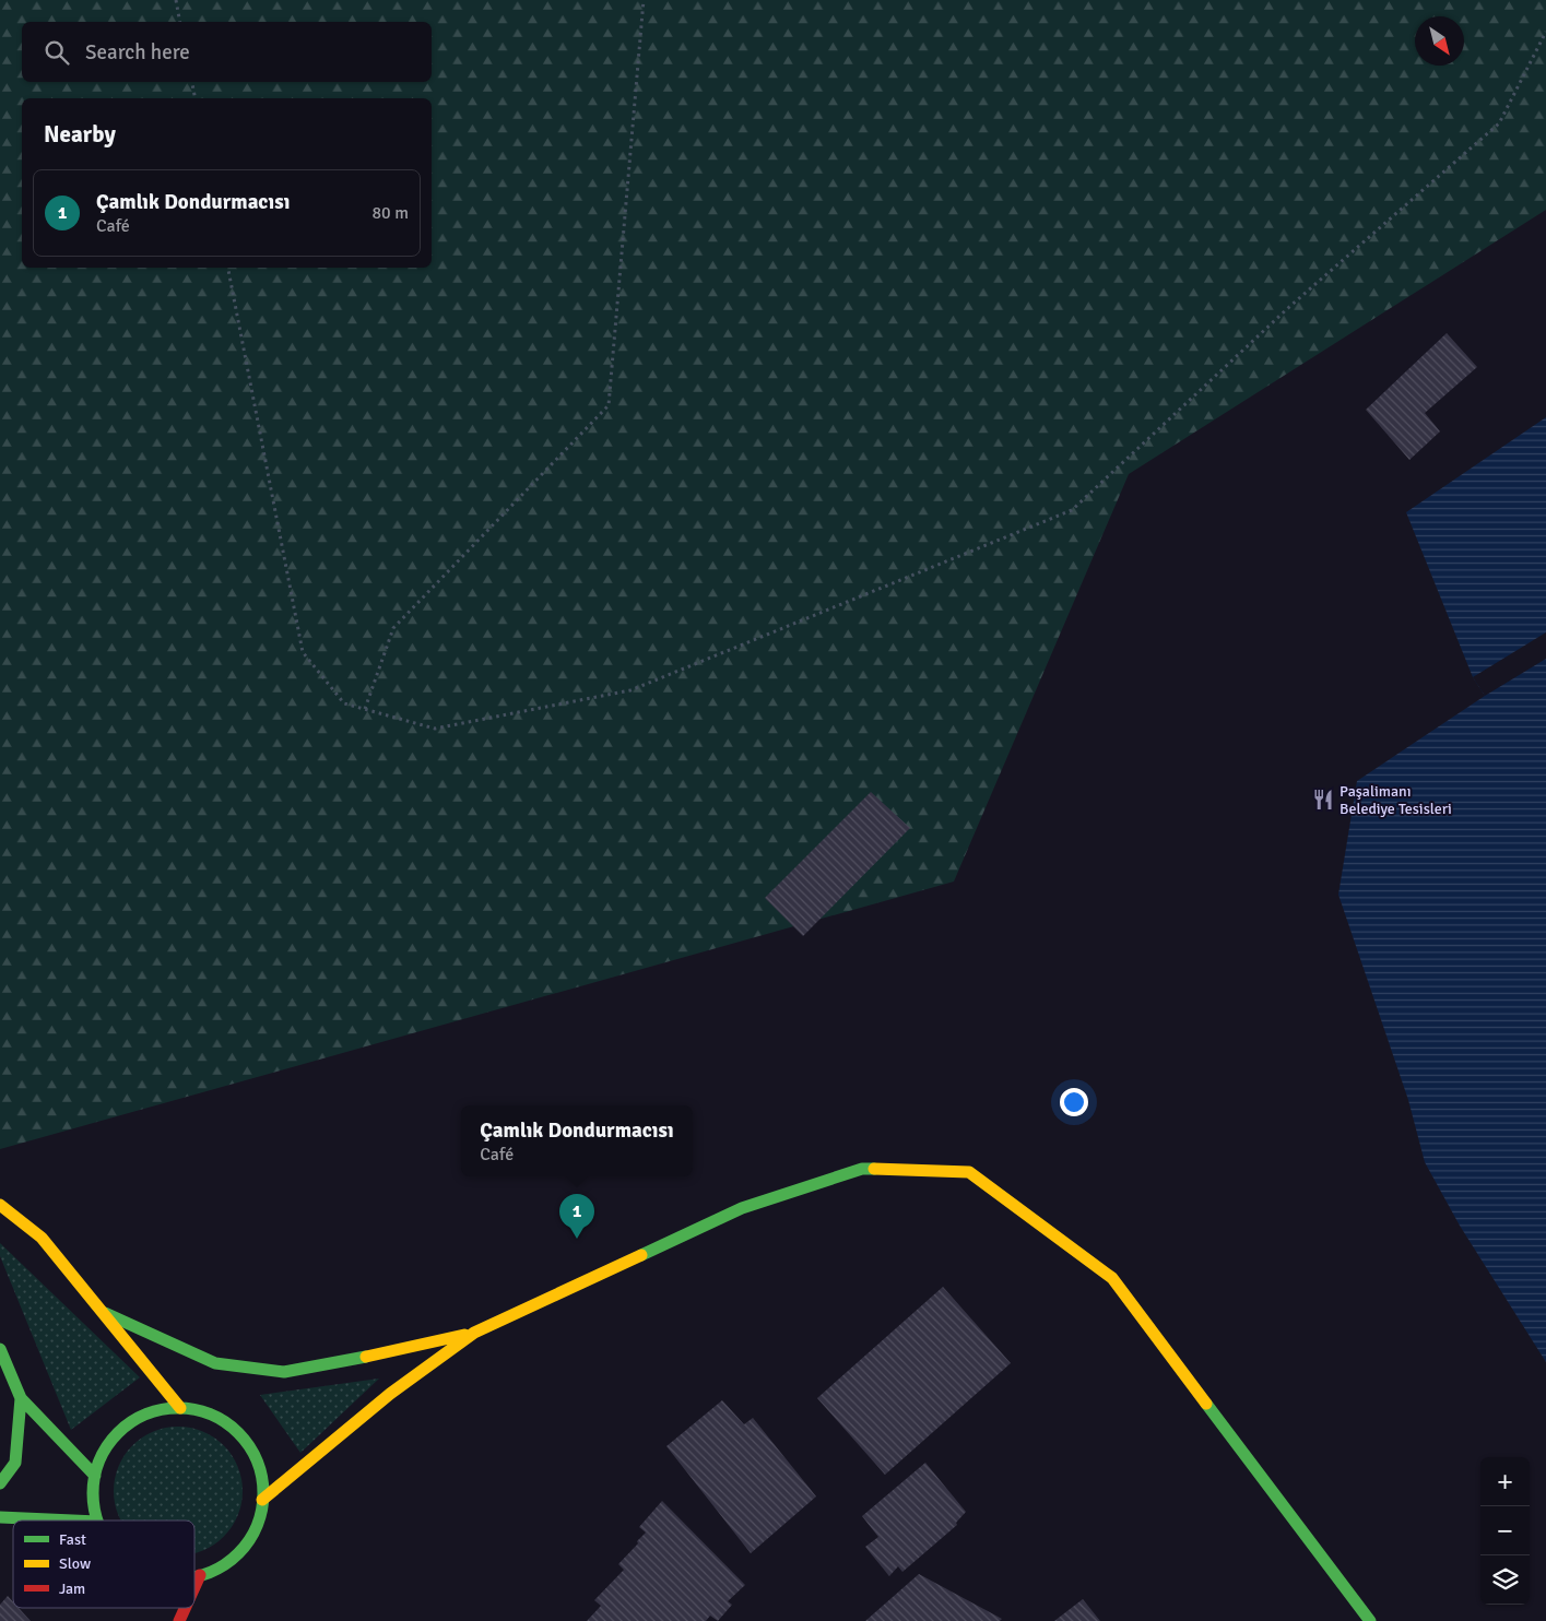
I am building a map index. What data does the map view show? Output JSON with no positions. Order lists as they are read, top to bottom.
{
  "places": {
    "restaurant": ["Paşalimanı Belediye Tesisleri"]
  },
  "legend": ["Fast", "Slow", "Jam"],
  "north": "bottom right",
  "page": {
    "search": "Search here",
    "heading": "Nearby",
    "list": [
      {
        "mark": "1",
        "name": "Çamlık Dondurmacısı",
        "note": "Café",
        "value": "80 m"
      }
    ],
    "popup": ["Çamlık Dondurmacısı", "Café"],
    "pins": "1",
    "map_buttons": ["+", "−"]
  }
}
